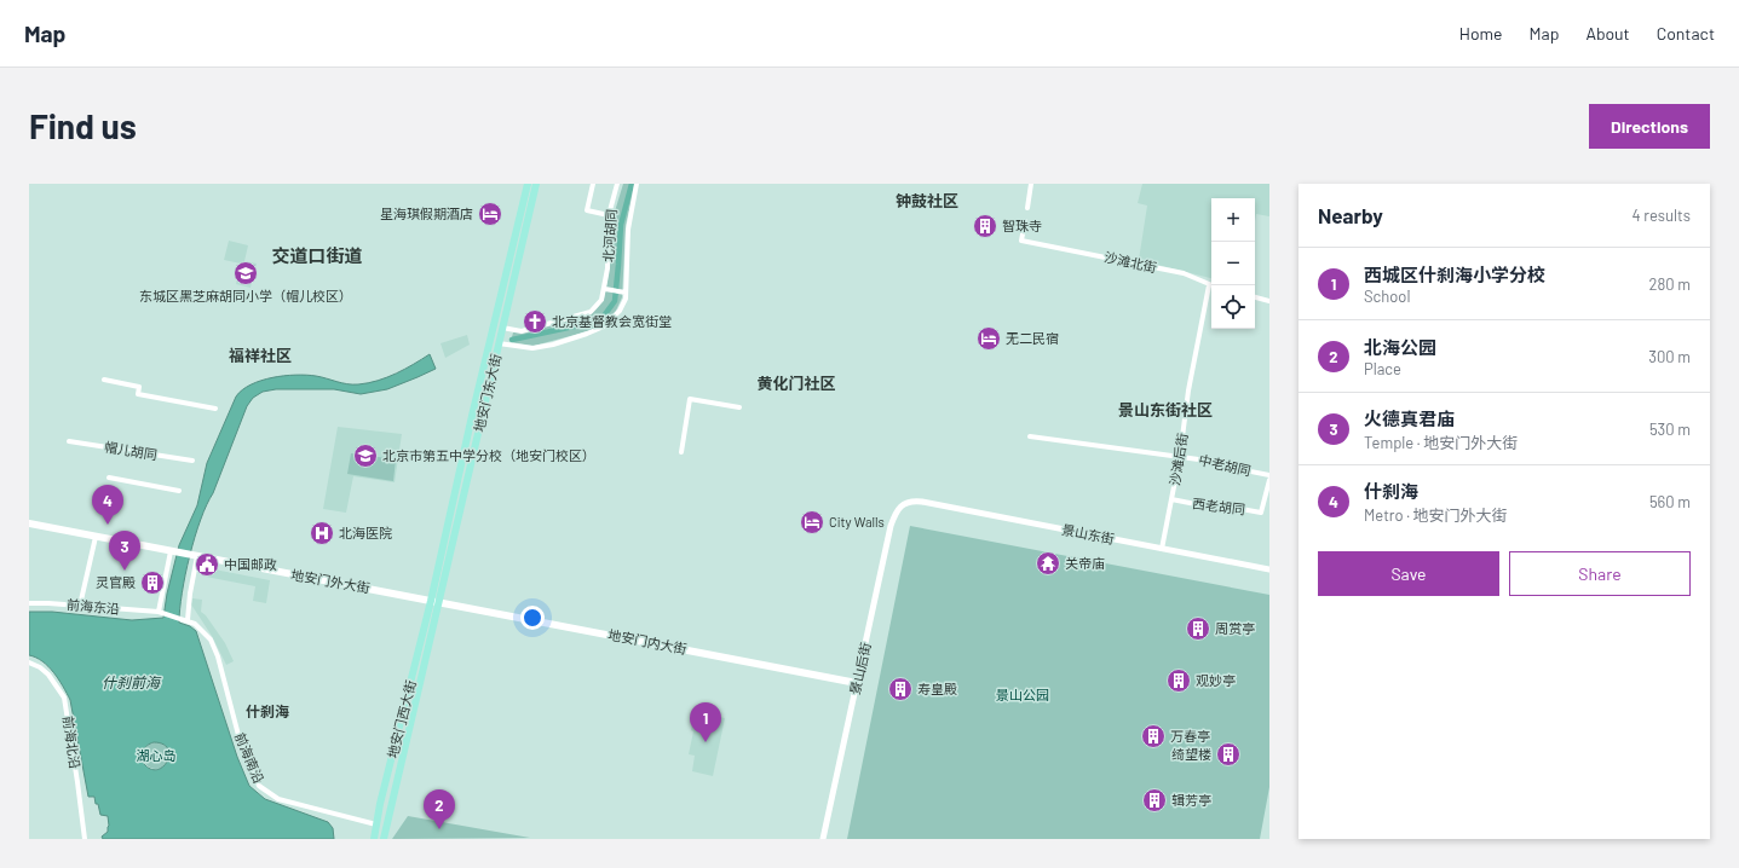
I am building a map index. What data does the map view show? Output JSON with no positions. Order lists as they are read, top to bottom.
{
  "streets": {
    "main road": [
      "地安门东大街",
      "地安门外大街",
      "地安门内大街",
      "地安门西大街"
    ],
    "street": [
      "北河胡同",
      "沙滩北街",
      "帽儿胡同",
      "沙滩后街",
      "中老胡同",
      "西老胡同",
      "景山东街",
      "前海东沿",
      "景山后街",
      "前海北沿",
      "前海南沿"
    ]
  },
  "crossings": [
    ["沙滩北街", "沙滩后街"],
    ["地安门东大街", "地安门外大街"],
    ["地安门东大街", "地安门内大街"],
    ["地安门东大街", "地安门西大街"],
    ["沙滩后街", "中老胡同"],
    ["沙滩后街", "西老胡同"],
    ["沙滩后街", "景山东街"],
    ["景山东街", "景山后街"],
    ["地安门外大街", "地安门内大街"],
    ["地安门外大街", "地安门西大街"],
    ["前海东沿", "前海南沿"],
    ["地安门内大街", "景山后街"],
    ["地安门内大街", "地安门西大街"],
    ["地安门西大街", "前海南沿"]
  ],
  "districts": [
    "钟鼓社区",
    "交道口街道",
    "福祥社区",
    "黄化门社区",
    "景山东街社区",
    "什刹海"
  ],
  "water": ["什刹前海"],
  "parks": ["景山公园", "湖心岛"],
  "places": {
    "hotel": ["星海琪假期酒店", "无二民宿", "City Walls"],
    "building": [
      "智珠寺",
      "灵官殿",
      "周赏亭",
      "观妙亭",
      "寿皇殿",
      "万春亭",
      "绮望楼",
      "辑芳亭"
    ],
    "school or university": ["东城区黑芝麻胡同小学（帽儿校区）", "北京市第五中学分校（地安门校区）"],
    "church": ["北京基督教会宽街堂"],
    "hospital": ["北海医院"],
    "temple": ["关帝庙"],
    "public building": ["中国邮政"]
  },
  "page": {
    "header": "Map",
    "nav": [
      "Home",
      "Map",
      "About",
      "Contact"
    ],
    "buttons": [
      "Directions",
      ["Save", "Share"]
    ],
    "title": "Find us",
    "heading": ["Nearby", "4 results"],
    "map_buttons": ["+", "−"],
    "list": [
      {
        "mark": "1",
        "name": "西城区什刹海小学分校",
        "note": "School",
        "value": "280 m"
      },
      {
        "mark": "2",
        "name": "北海公园",
        "note": "Place",
        "value": "300 m"
      },
      {
        "mark": "3",
        "name": "火德真君庙",
        "note": "Temple · 地安门外大街",
        "value": "530 m"
      },
      {
        "mark": "4",
        "name": "什刹海",
        "note": "Metro · 地安门外大街",
        "value": "560 m"
      }
    ],
    "pins": [
      "4",
      "3",
      "1",
      "2"
    ]
  }
}
